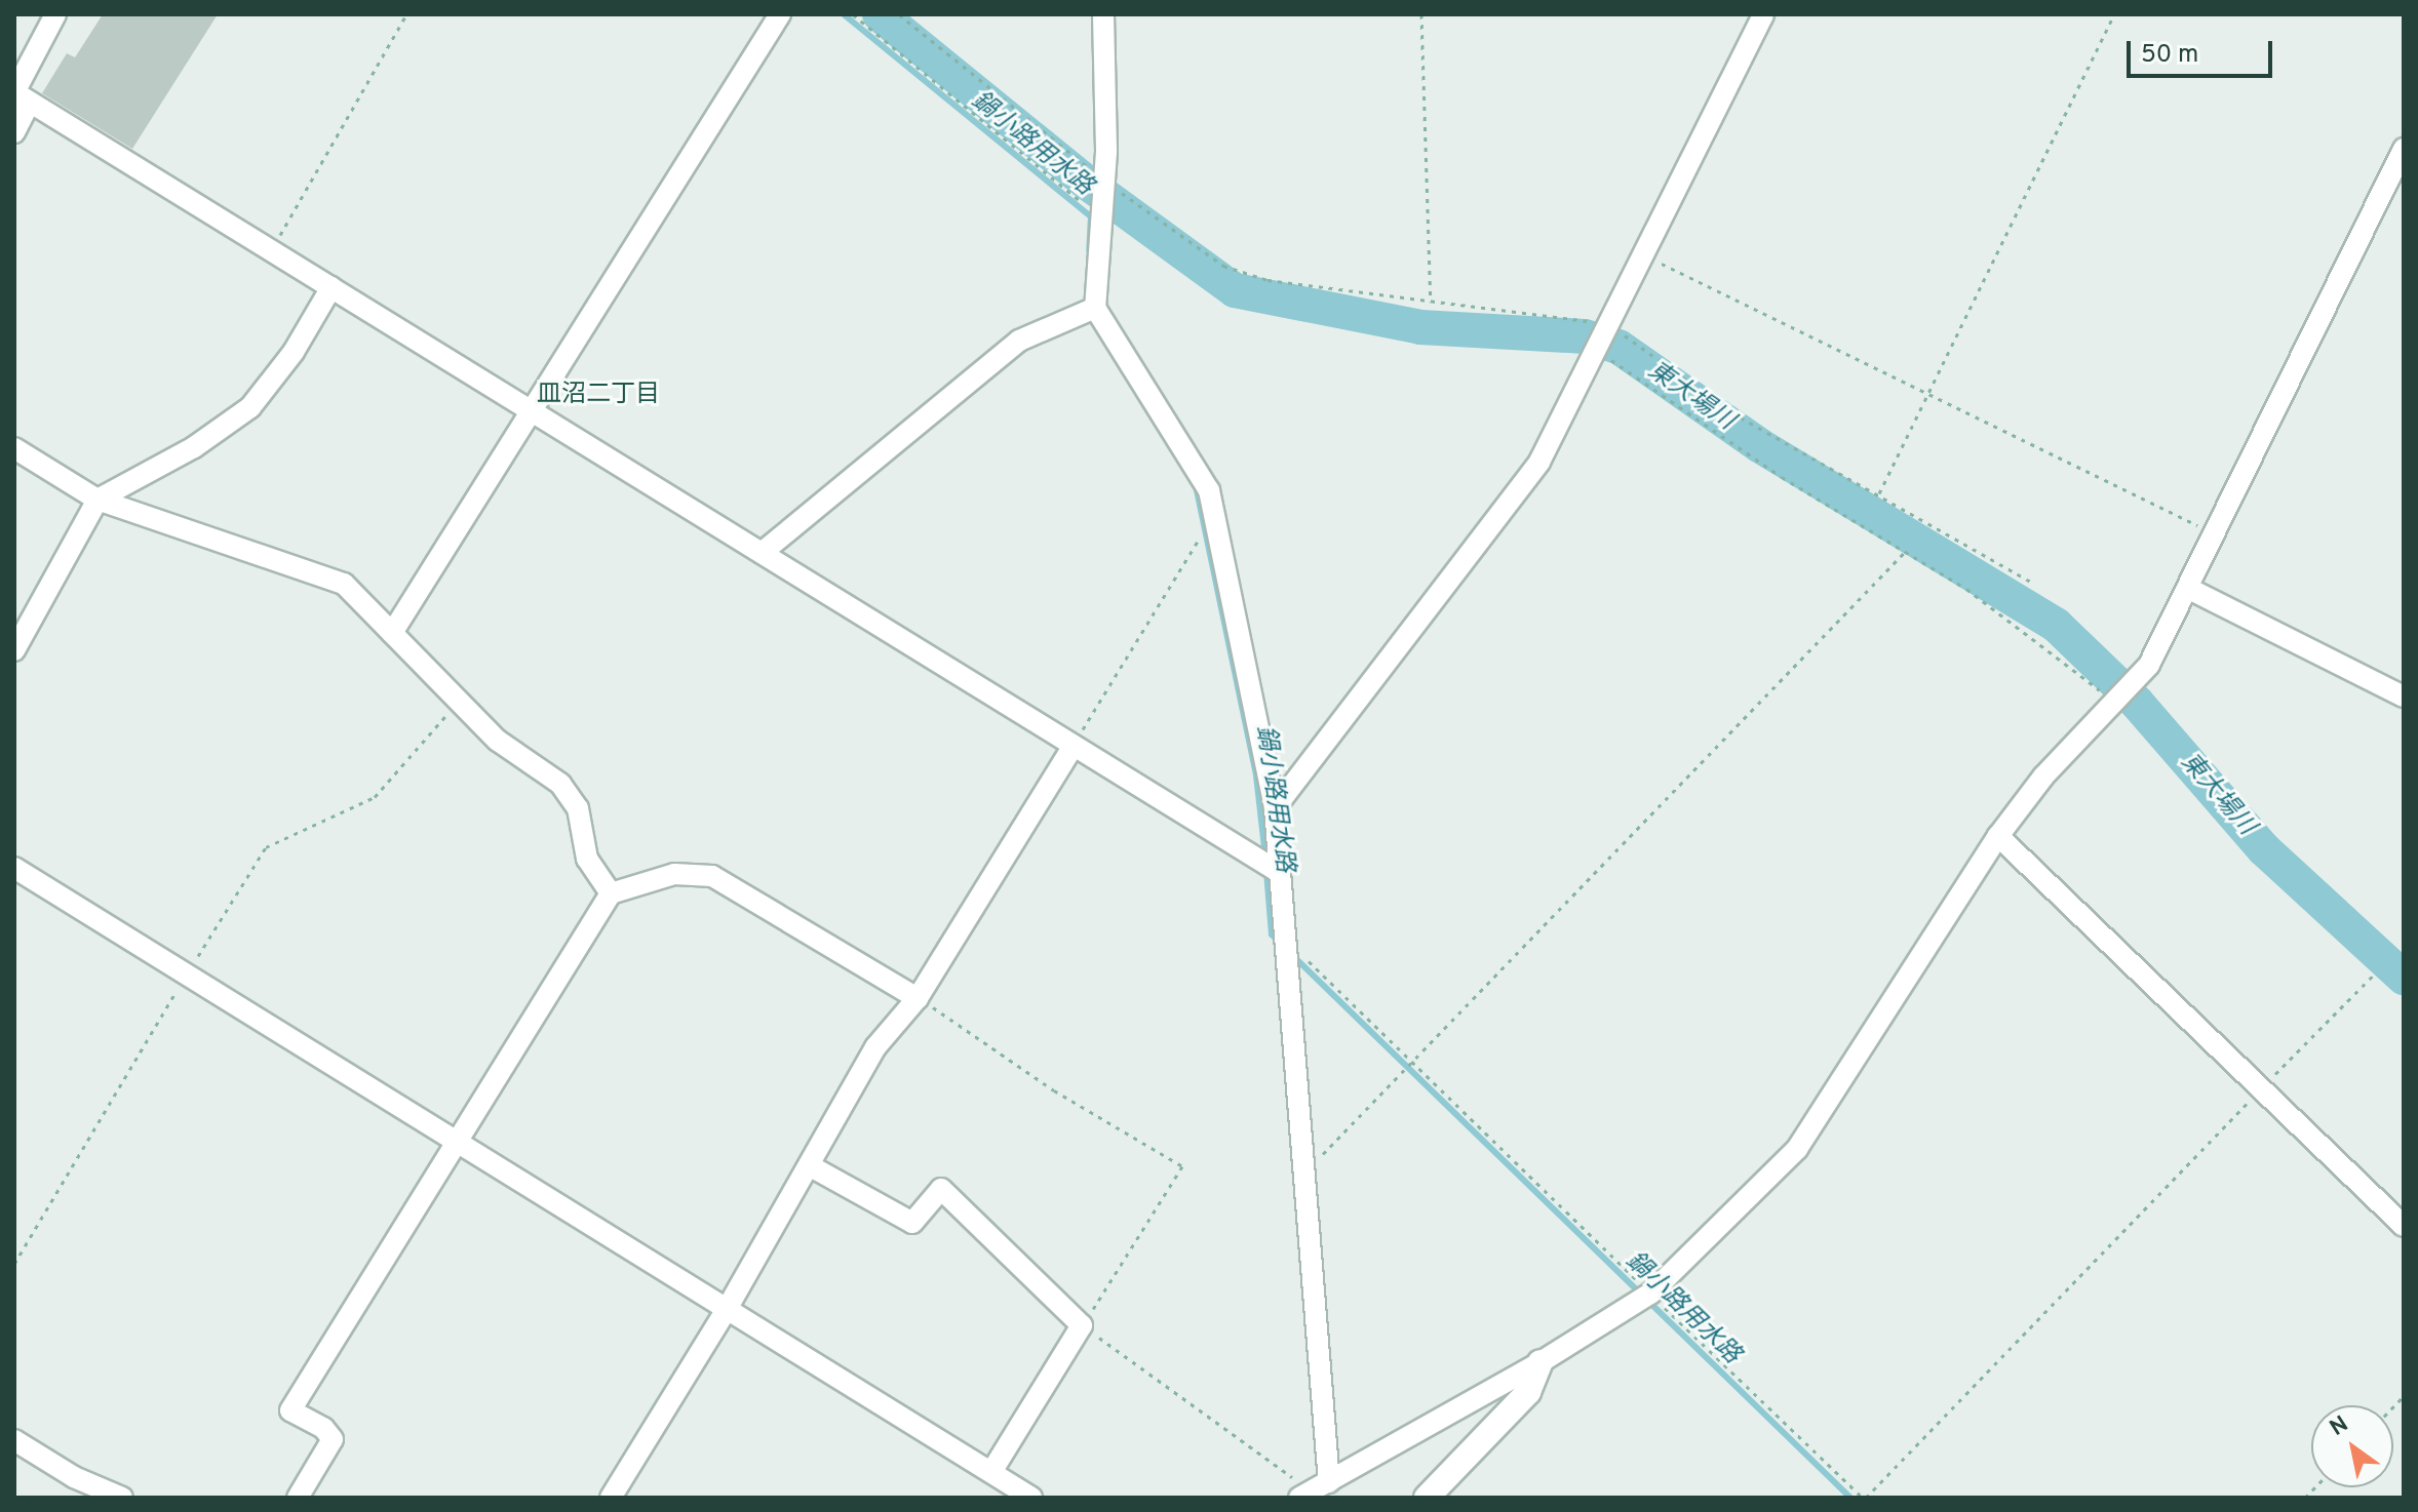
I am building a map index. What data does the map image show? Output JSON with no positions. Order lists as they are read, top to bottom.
{
  "districts": ["皿沼二丁目"],
  "water": ["鍋小路用水路", "東大場川"],
  "scale_bar": "50 m",
  "north": "top left"
}
